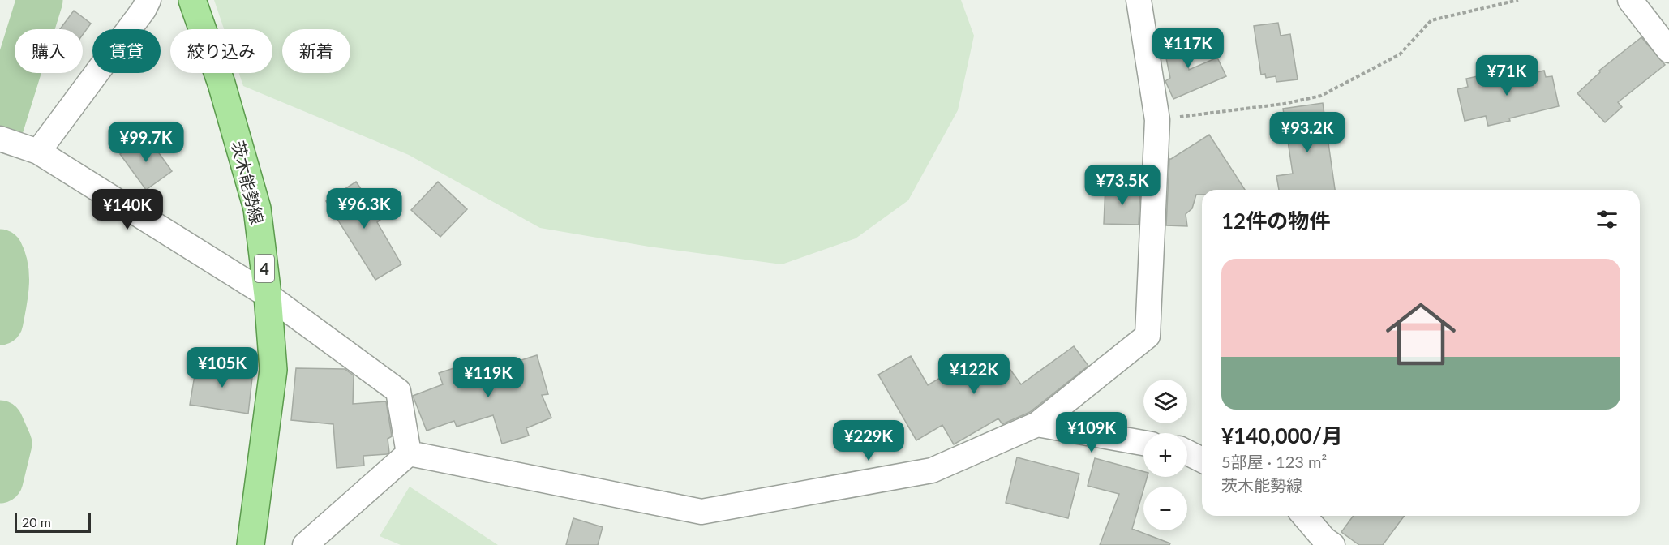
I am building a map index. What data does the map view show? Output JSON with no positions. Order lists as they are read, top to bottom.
{
  "streets": {
    "main road": ["茨木能勢線", "4"]
  },
  "scale_bar": "20 m",
  "page": {
    "price": [
      "¥117K",
      "¥71K",
      "¥93.2K",
      "¥99.7K",
      "¥73.5K",
      "¥96.3K",
      "¥140K",
      "¥105K",
      "¥122K",
      "¥119K",
      "¥109K",
      "¥229K"
    ],
    "chip": [
      "購入",
      "賃貸",
      "絞り込み",
      "新着"
    ],
    "heading": "12件の物件",
    "list": [
      {
        "name": "¥140,000/月",
        "note": "5部屋 · 123 m² · 茨木能勢線"
      }
    ],
    "map_buttons": ["+", "−"],
    "scale": "20 m"
  }
}
